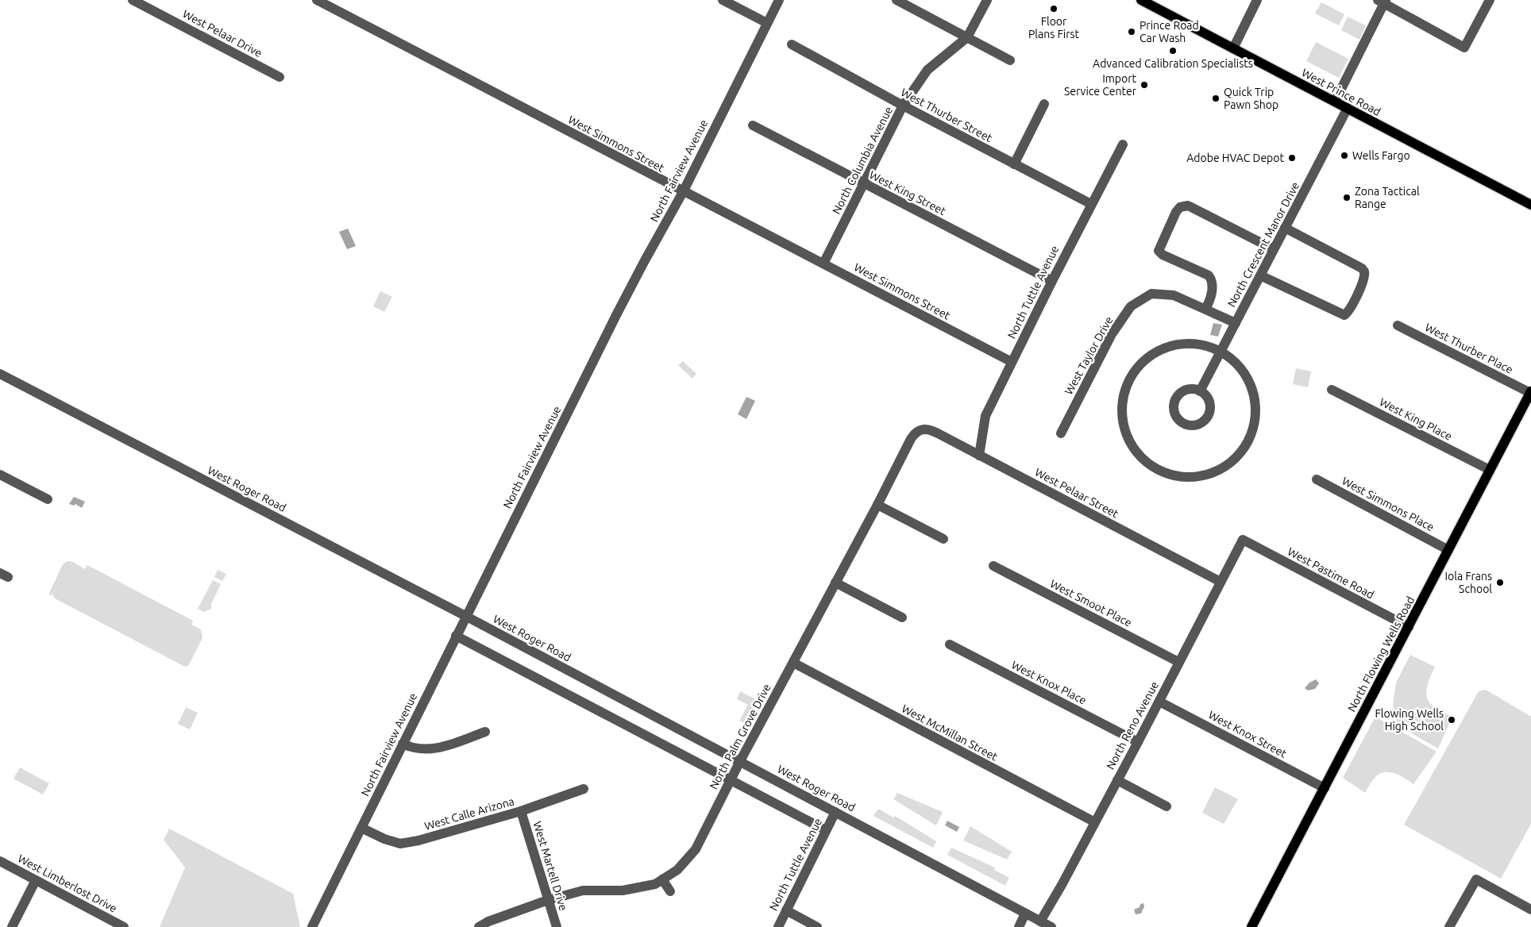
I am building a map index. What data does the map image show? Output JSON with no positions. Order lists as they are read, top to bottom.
{
  "streets": {
    "main road": ["West Prince Road", "North Flowing Wells Road"],
    "street": [
      "West Pelaar Drive",
      "West Thurber Street",
      "West Simmons Street",
      "North Columbia Avenue",
      "North Fairview Avenue",
      "West King Street",
      "North Crescent Manor Drive",
      "North Tuttle Avenue",
      "West Thurber Place",
      "West Taylor Drive",
      "West King Place",
      "West Roger Road",
      "West Pelaar Street",
      "West Simmons Place",
      "West Pastime Road",
      "West Smoot Place",
      "West Knox Place",
      "North Reno Avenue",
      "West McMillan Street",
      "West Knox Street",
      "North Palm Grove Drive",
      "West Calle Arizona",
      "West Martell Drive",
      "West Limberlost Drive"
    ]
  },
  "crossings": [
    ["West Prince Road", "North Crescent Manor Drive"],
    ["West Thurber Street", "North Columbia Avenue"],
    ["West Thurber Street", "North Tuttle Avenue"],
    ["West Simmons Street", "North Columbia Avenue"],
    ["West Simmons Street", "North Fairview Avenue"],
    ["West Simmons Street", "North Tuttle Avenue"],
    ["North Columbia Avenue", "West King Street"],
    ["North Fairview Avenue", "West Roger Road"],
    ["North Fairview Avenue", "West Calle Arizona"],
    ["West King Street", "North Tuttle Avenue"],
    ["North Crescent Manor Drive", "West Taylor Drive"],
    ["North Tuttle Avenue", "West Roger Road"],
    ["North Tuttle Avenue", "West Pelaar Street"],
    ["West Thurber Place", "North Flowing Wells Road"],
    ["West King Place", "North Flowing Wells Road"],
    ["West Roger Road", "North Reno Avenue"],
    ["West Roger Road", "North Palm Grove Drive"],
    ["West Pelaar Street", "North Reno Avenue"],
    ["West Pelaar Street", "North Palm Grove Drive"],
    ["West Simmons Place", "North Flowing Wells Road"],
    ["West Pastime Road", "North Flowing Wells Road"],
    ["West Pastime Road", "North Reno Avenue"],
    ["West Smoot Place", "North Reno Avenue"],
    ["North Flowing Wells Road", "West Knox Street"],
    ["West Knox Place", "North Reno Avenue"],
    ["North Reno Avenue", "West McMillan Street"],
    ["North Reno Avenue", "West Knox Street"],
    ["West McMillan Street", "North Palm Grove Drive"],
    ["North Palm Grove Drive", "West Martell Drive"],
    ["West Calle Arizona", "West Martell Drive"]
  ],
  "places": [
    "Floor Plans First",
    "Prince Road Car Wash",
    "Advanced Calibration Specialists",
    "Import Service Center",
    "Quick Trip Pawn Shop",
    "Wells Fargo",
    "Adobe HVAC Depot",
    "Zona Tactical Range",
    "Iola Frans School",
    "Flowing Wells High School"
  ]
}
